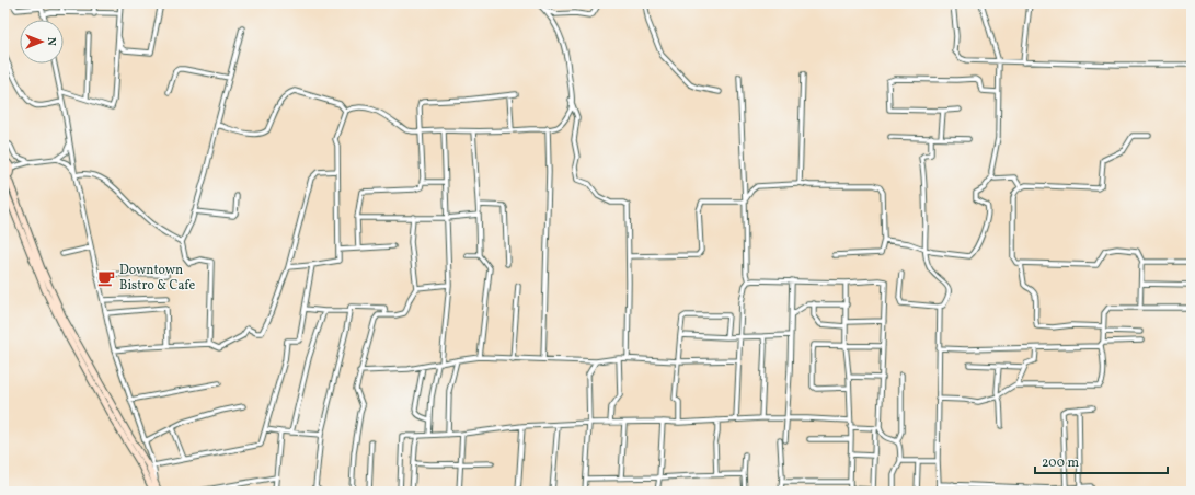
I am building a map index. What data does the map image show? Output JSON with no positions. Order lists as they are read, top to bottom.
{
  "places": {
    "cafe": ["Downtown Bistro & Cafe"]
  },
  "scale_bar": "200 m",
  "north": "right"
}
